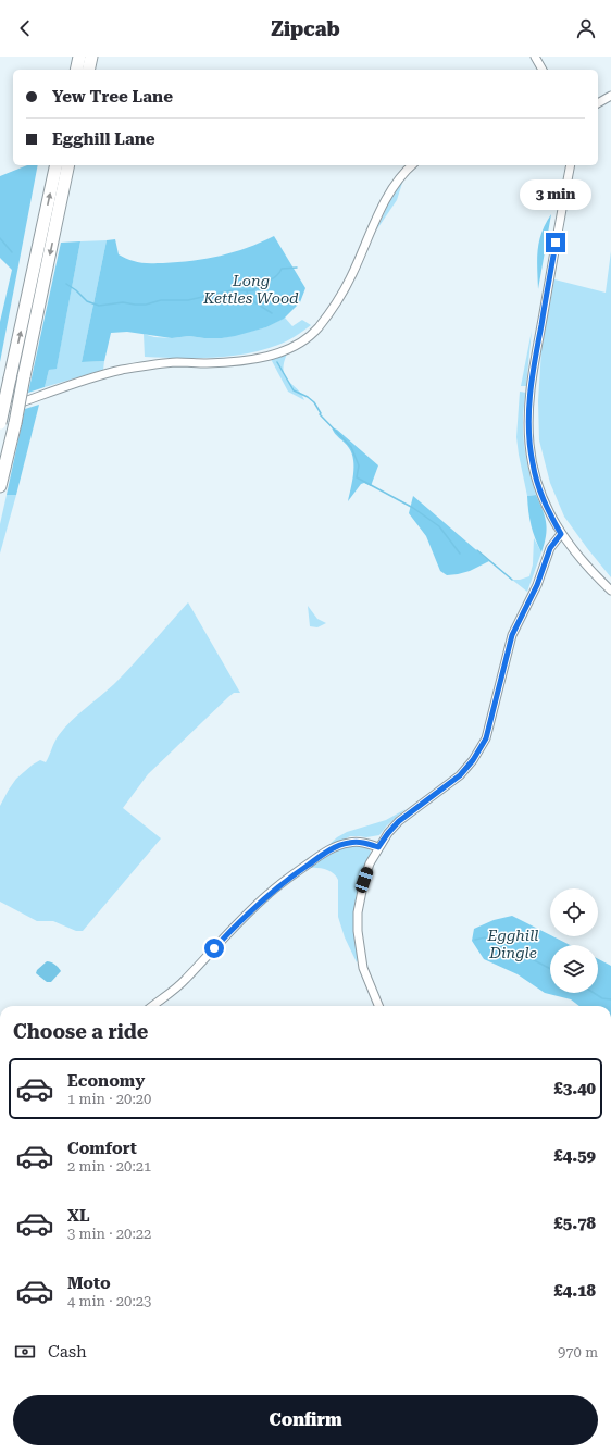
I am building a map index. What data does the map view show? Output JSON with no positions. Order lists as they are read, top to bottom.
{
  "parks": ["Long Kettles Wood", "Egghill Dingle"],
  "page": {
    "header": "Zipcab",
    "banner": ["Yew Tree Lane", "Egghill Lane"],
    "bubble": "3 min",
    "heading": "Choose a ride",
    "list": [
      {
        "name": "Economy",
        "note": "1 min · 20:20",
        "value": "£3.40"
      },
      {
        "name": "Comfort",
        "note": "2 min · 20:21",
        "value": "£4.59"
      },
      {
        "name": "XL",
        "note": "3 min · 20:22",
        "value": "£5.78"
      },
      {
        "name": "Moto",
        "note": "4 min · 20:23",
        "value": "£4.18"
      }
    ],
    "pay": ["Cash", "970 m"],
    "buttons": "Confirm"
  }
}
